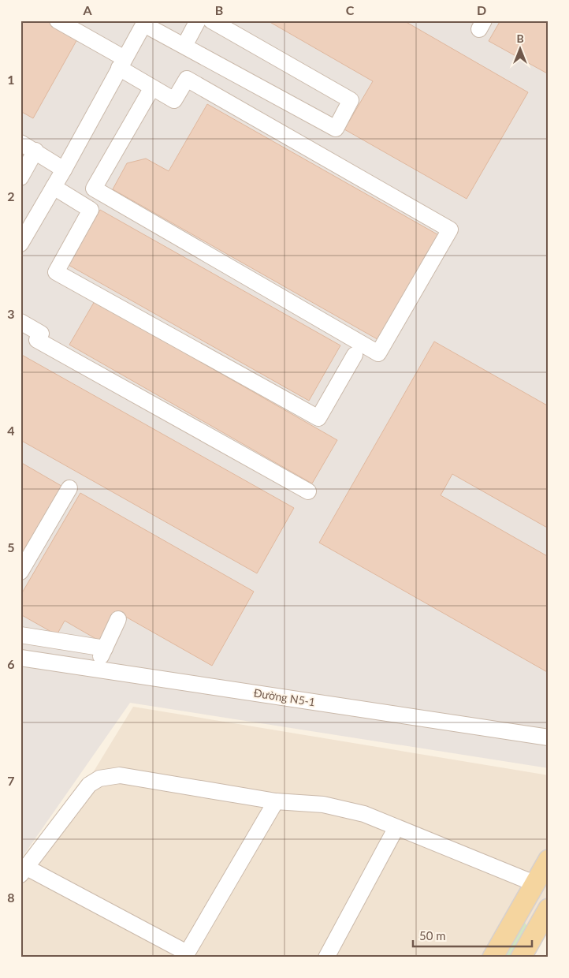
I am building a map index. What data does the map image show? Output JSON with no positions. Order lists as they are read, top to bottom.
{
  "streets": {
    "street": ["Đường N5-1"]
  },
  "scale_bar": "50 m",
  "north": "top",
  "grid": {
    "columns": [
      "A",
      "B",
      "C",
      "D"
    ],
    "rows": [
      "1",
      "2",
      "3",
      "4",
      "5",
      "6",
      "7",
      "8"
    ]
  }
}
